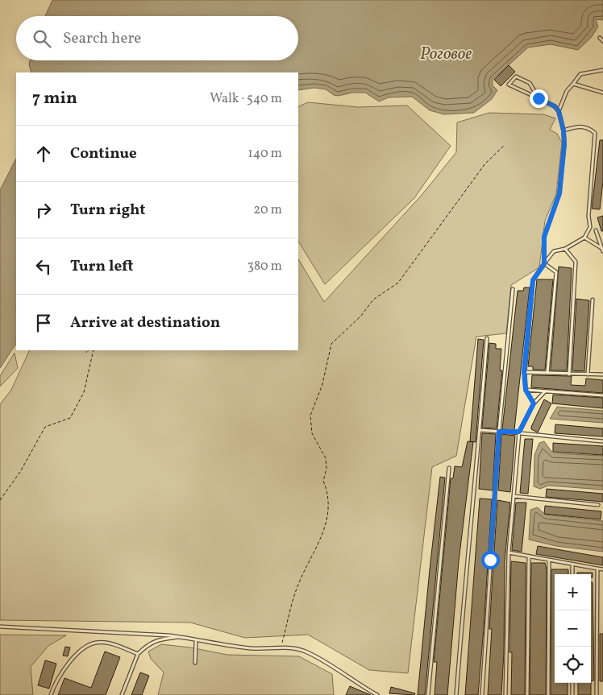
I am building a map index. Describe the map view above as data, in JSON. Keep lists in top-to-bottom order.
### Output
{
  "water": ["Роговое"],
  "page": {
    "search": "Search here",
    "heading": ["7 min", "Walk · 540 m"],
    "list": [
      ["Continue", "140 m"],
      ["Turn right", "20 m"],
      ["Turn left", "380 m"],
      "Arrive at destination"
    ],
    "map_buttons": ["+", "−"]
  }
}
